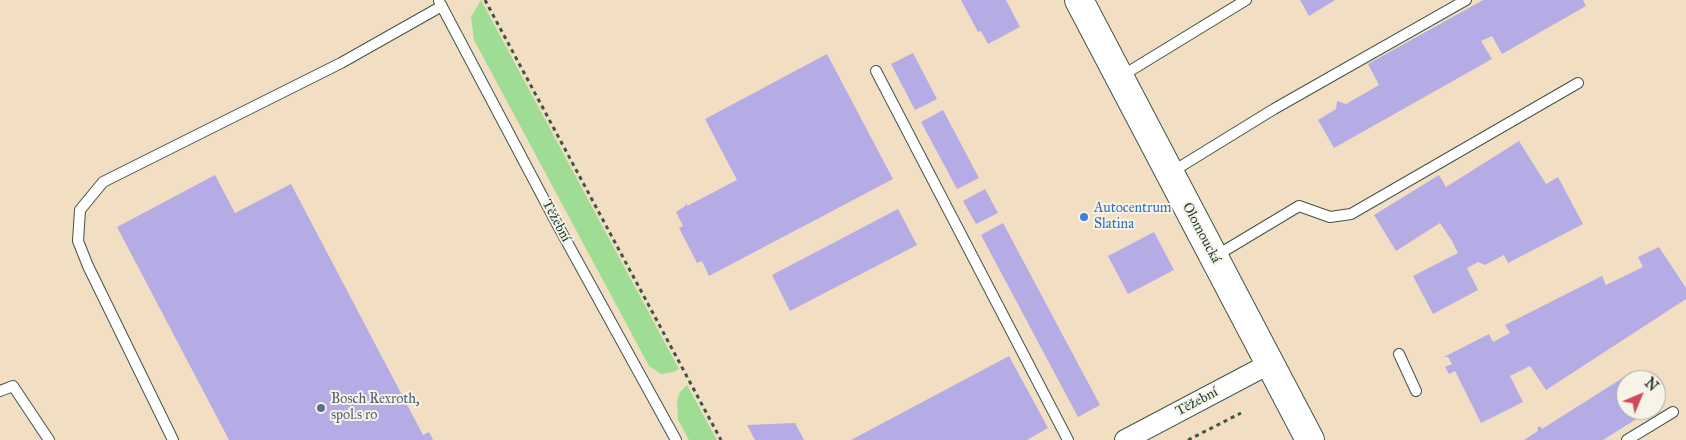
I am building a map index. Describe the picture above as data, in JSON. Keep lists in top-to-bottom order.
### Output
{
  "streets": {
    "main road": ["Olomoucká"],
    "street": ["Těžební"]
  },
  "crossings": [
    ["Těžební", "Olomoucká"]
  ],
  "places": ["Autocentrum Slatina", "Bosch Rexroth, spol.s ro"],
  "north": "top right"
}
